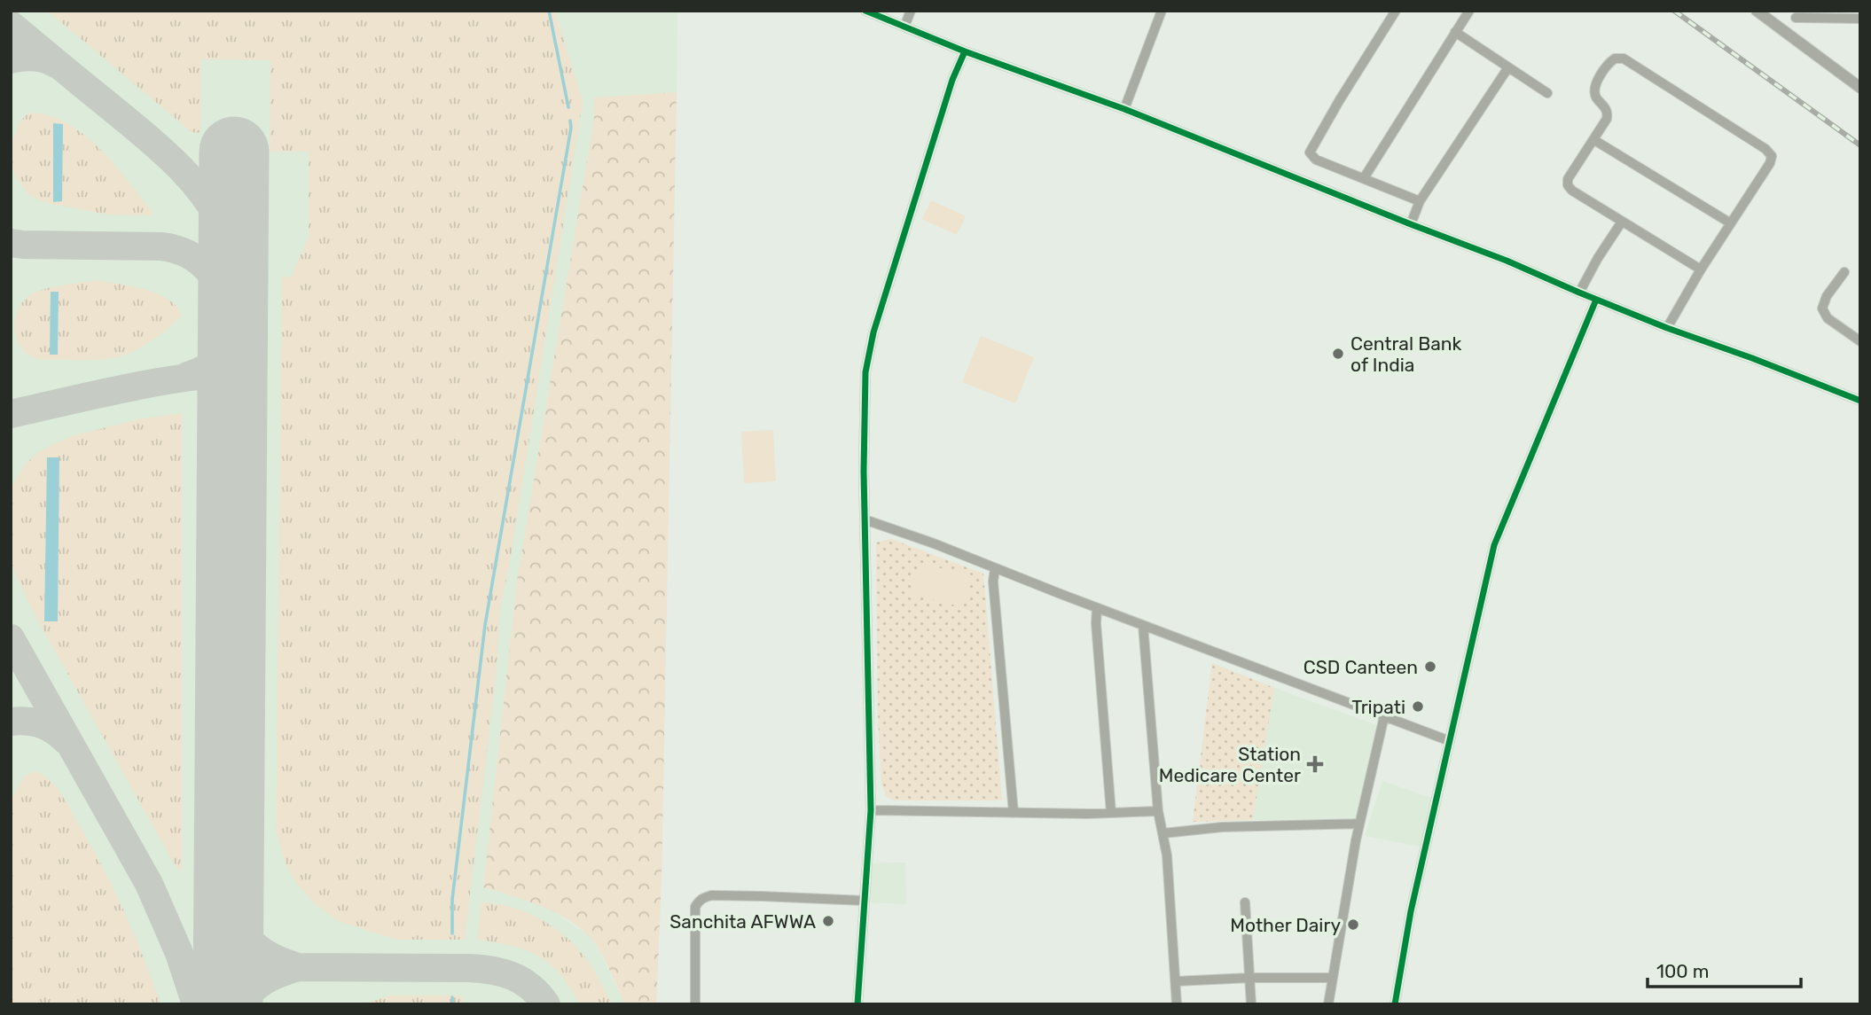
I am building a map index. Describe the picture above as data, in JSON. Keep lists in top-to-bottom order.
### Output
{
  "places": {
    "other": [
      "Central Bank of India",
      "CSD Canteen",
      "Tripati",
      "Sanchita AFWWA",
      "Mother Dairy"
    ],
    "health": ["Station Medicare Center"]
  },
  "scale_bar": "100 m"
}
